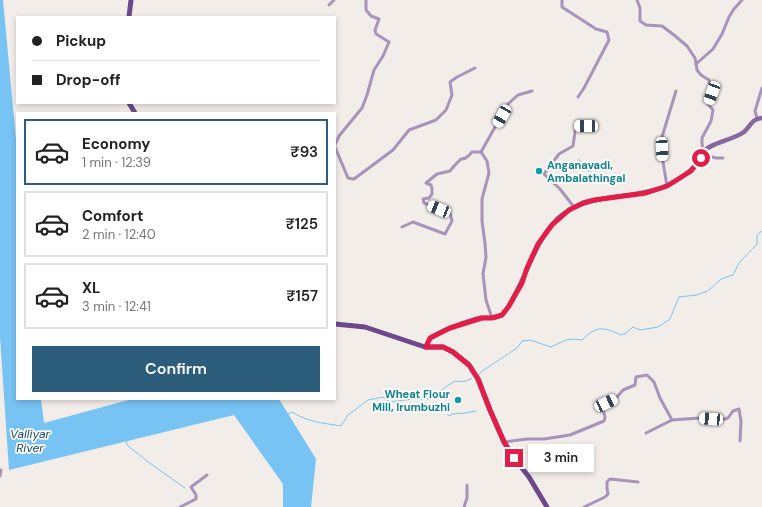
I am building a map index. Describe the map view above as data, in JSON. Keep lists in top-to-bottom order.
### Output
{
  "water": ["Valliyar River"],
  "places": ["Anganavadi, Ambalathingal", "Wheat Flour Mill, Irumbuzhi"],
  "page": {
    "banner": ["Pickup", "Drop-off"],
    "list": [
      {
        "name": "Economy",
        "note": "1 min · 12:39",
        "value": "₹93"
      },
      {
        "name": "Comfort",
        "note": "2 min · 12:40",
        "value": "₹125"
      },
      {
        "name": "XL",
        "note": "3 min · 12:41",
        "value": "₹157"
      }
    ],
    "buttons": "Confirm",
    "bubble": "3 min"
  }
}
